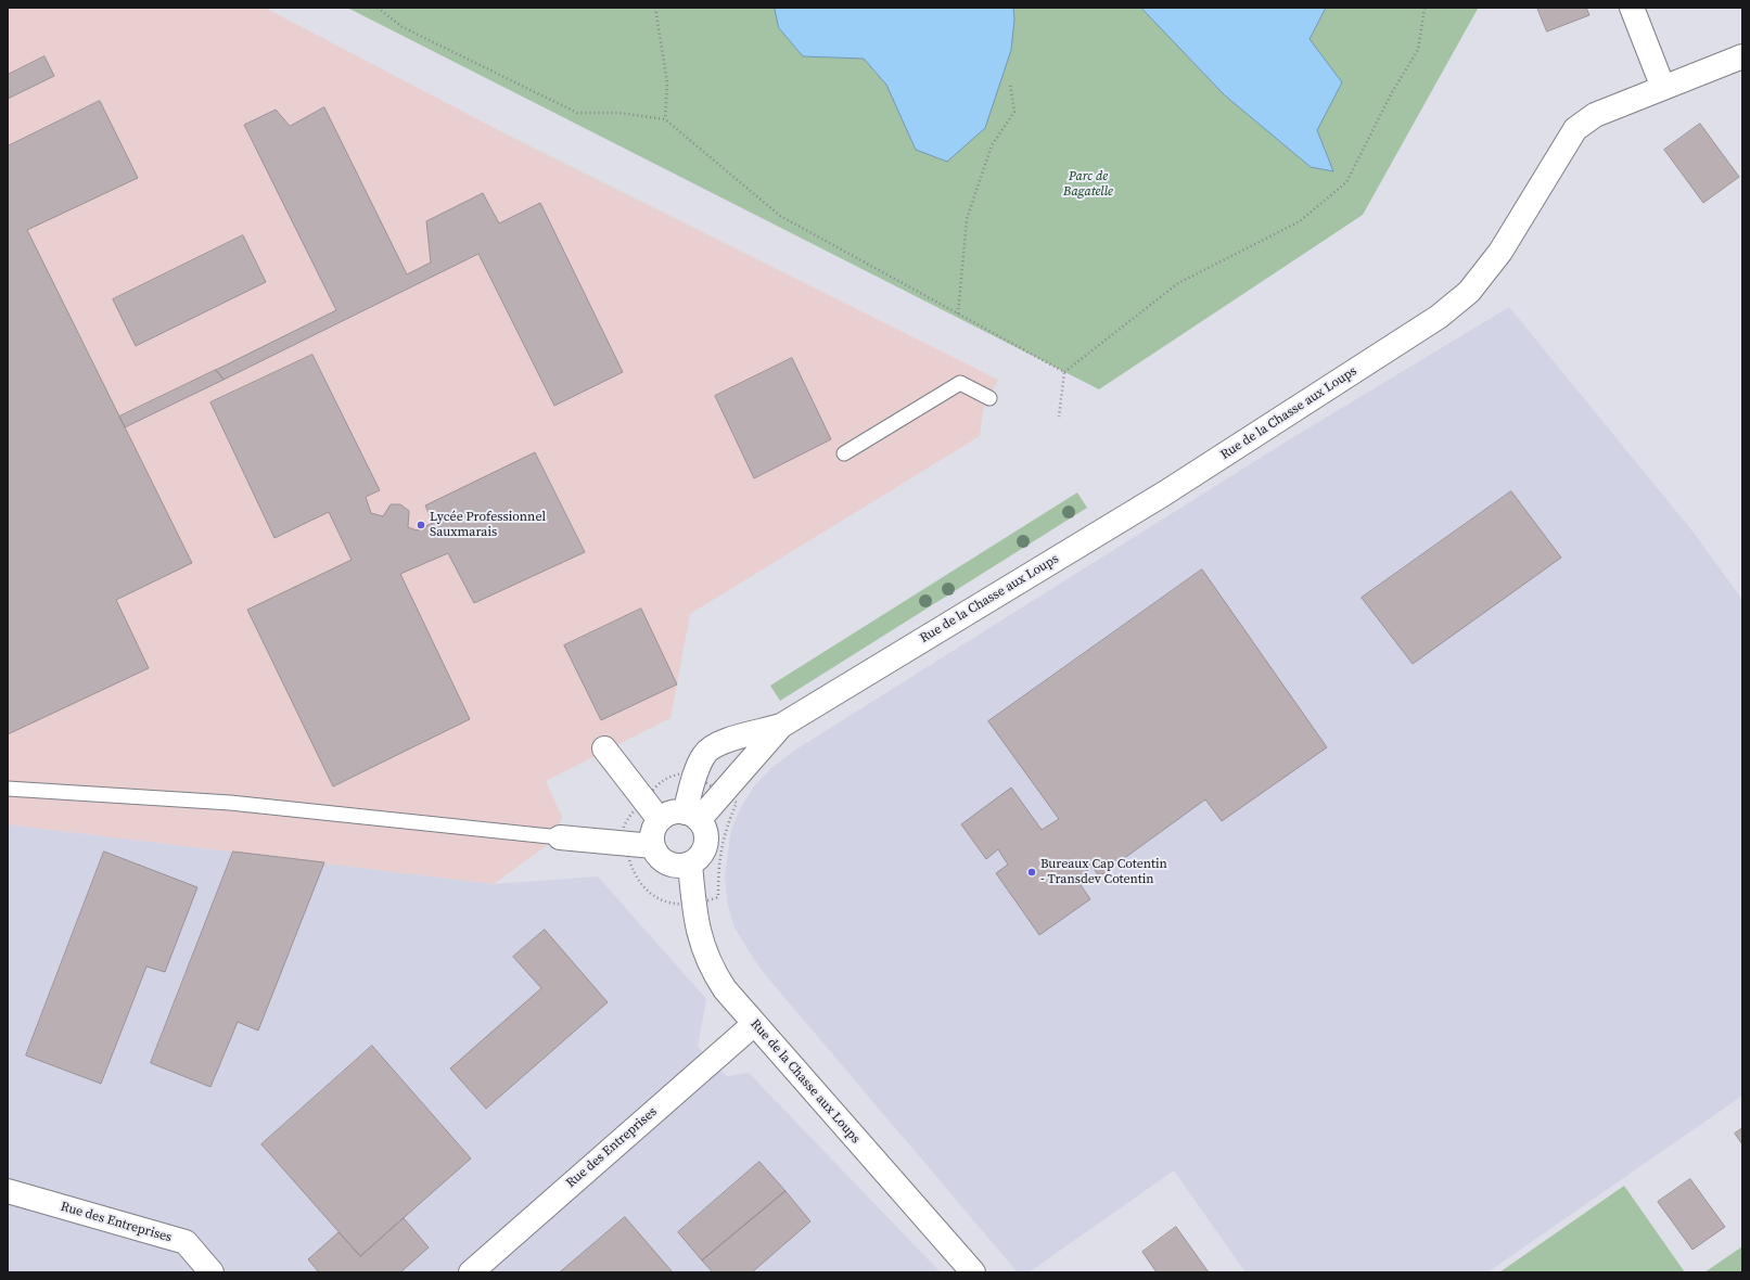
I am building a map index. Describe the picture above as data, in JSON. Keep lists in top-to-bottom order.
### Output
{
  "streets": {
    "street": ["Rue de la Chasse aux Loups", "Rue des Entreprises"]
  },
  "crossings": [
    ["Rue de la Chasse aux Loups", "Rue des Entreprises"]
  ],
  "parks": ["Parc de Bagatelle"],
  "places": ["Lycée Professionnel Sauxmarais", "Bureaux Cap Cotentin - Transdev Cotentin"]
}
